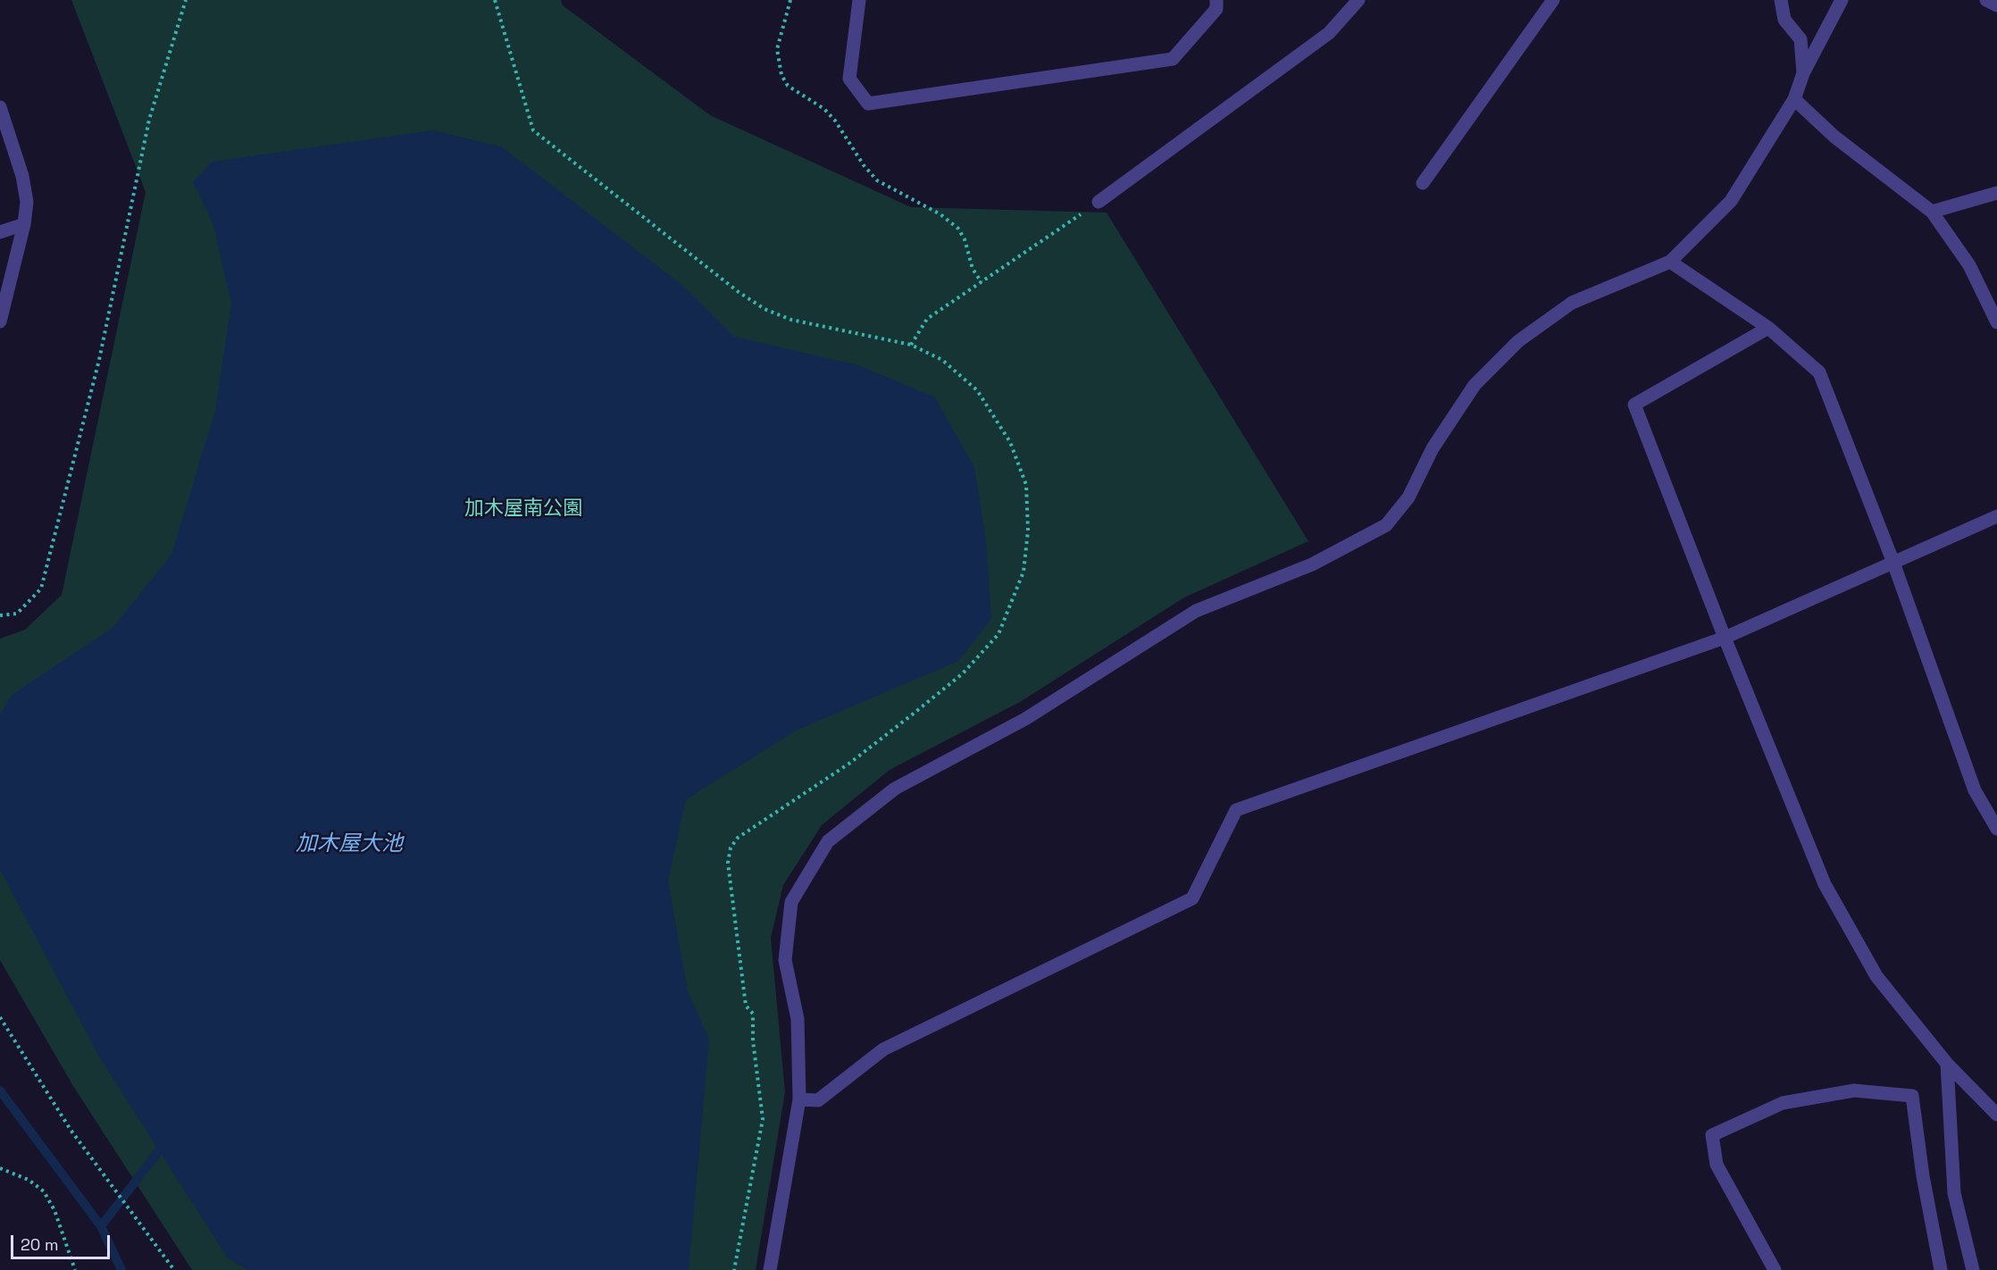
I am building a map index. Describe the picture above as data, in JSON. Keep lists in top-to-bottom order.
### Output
{
  "water": ["加木屋大池"],
  "parks": ["加木屋南公園"],
  "scale_bar": "20 m"
}
